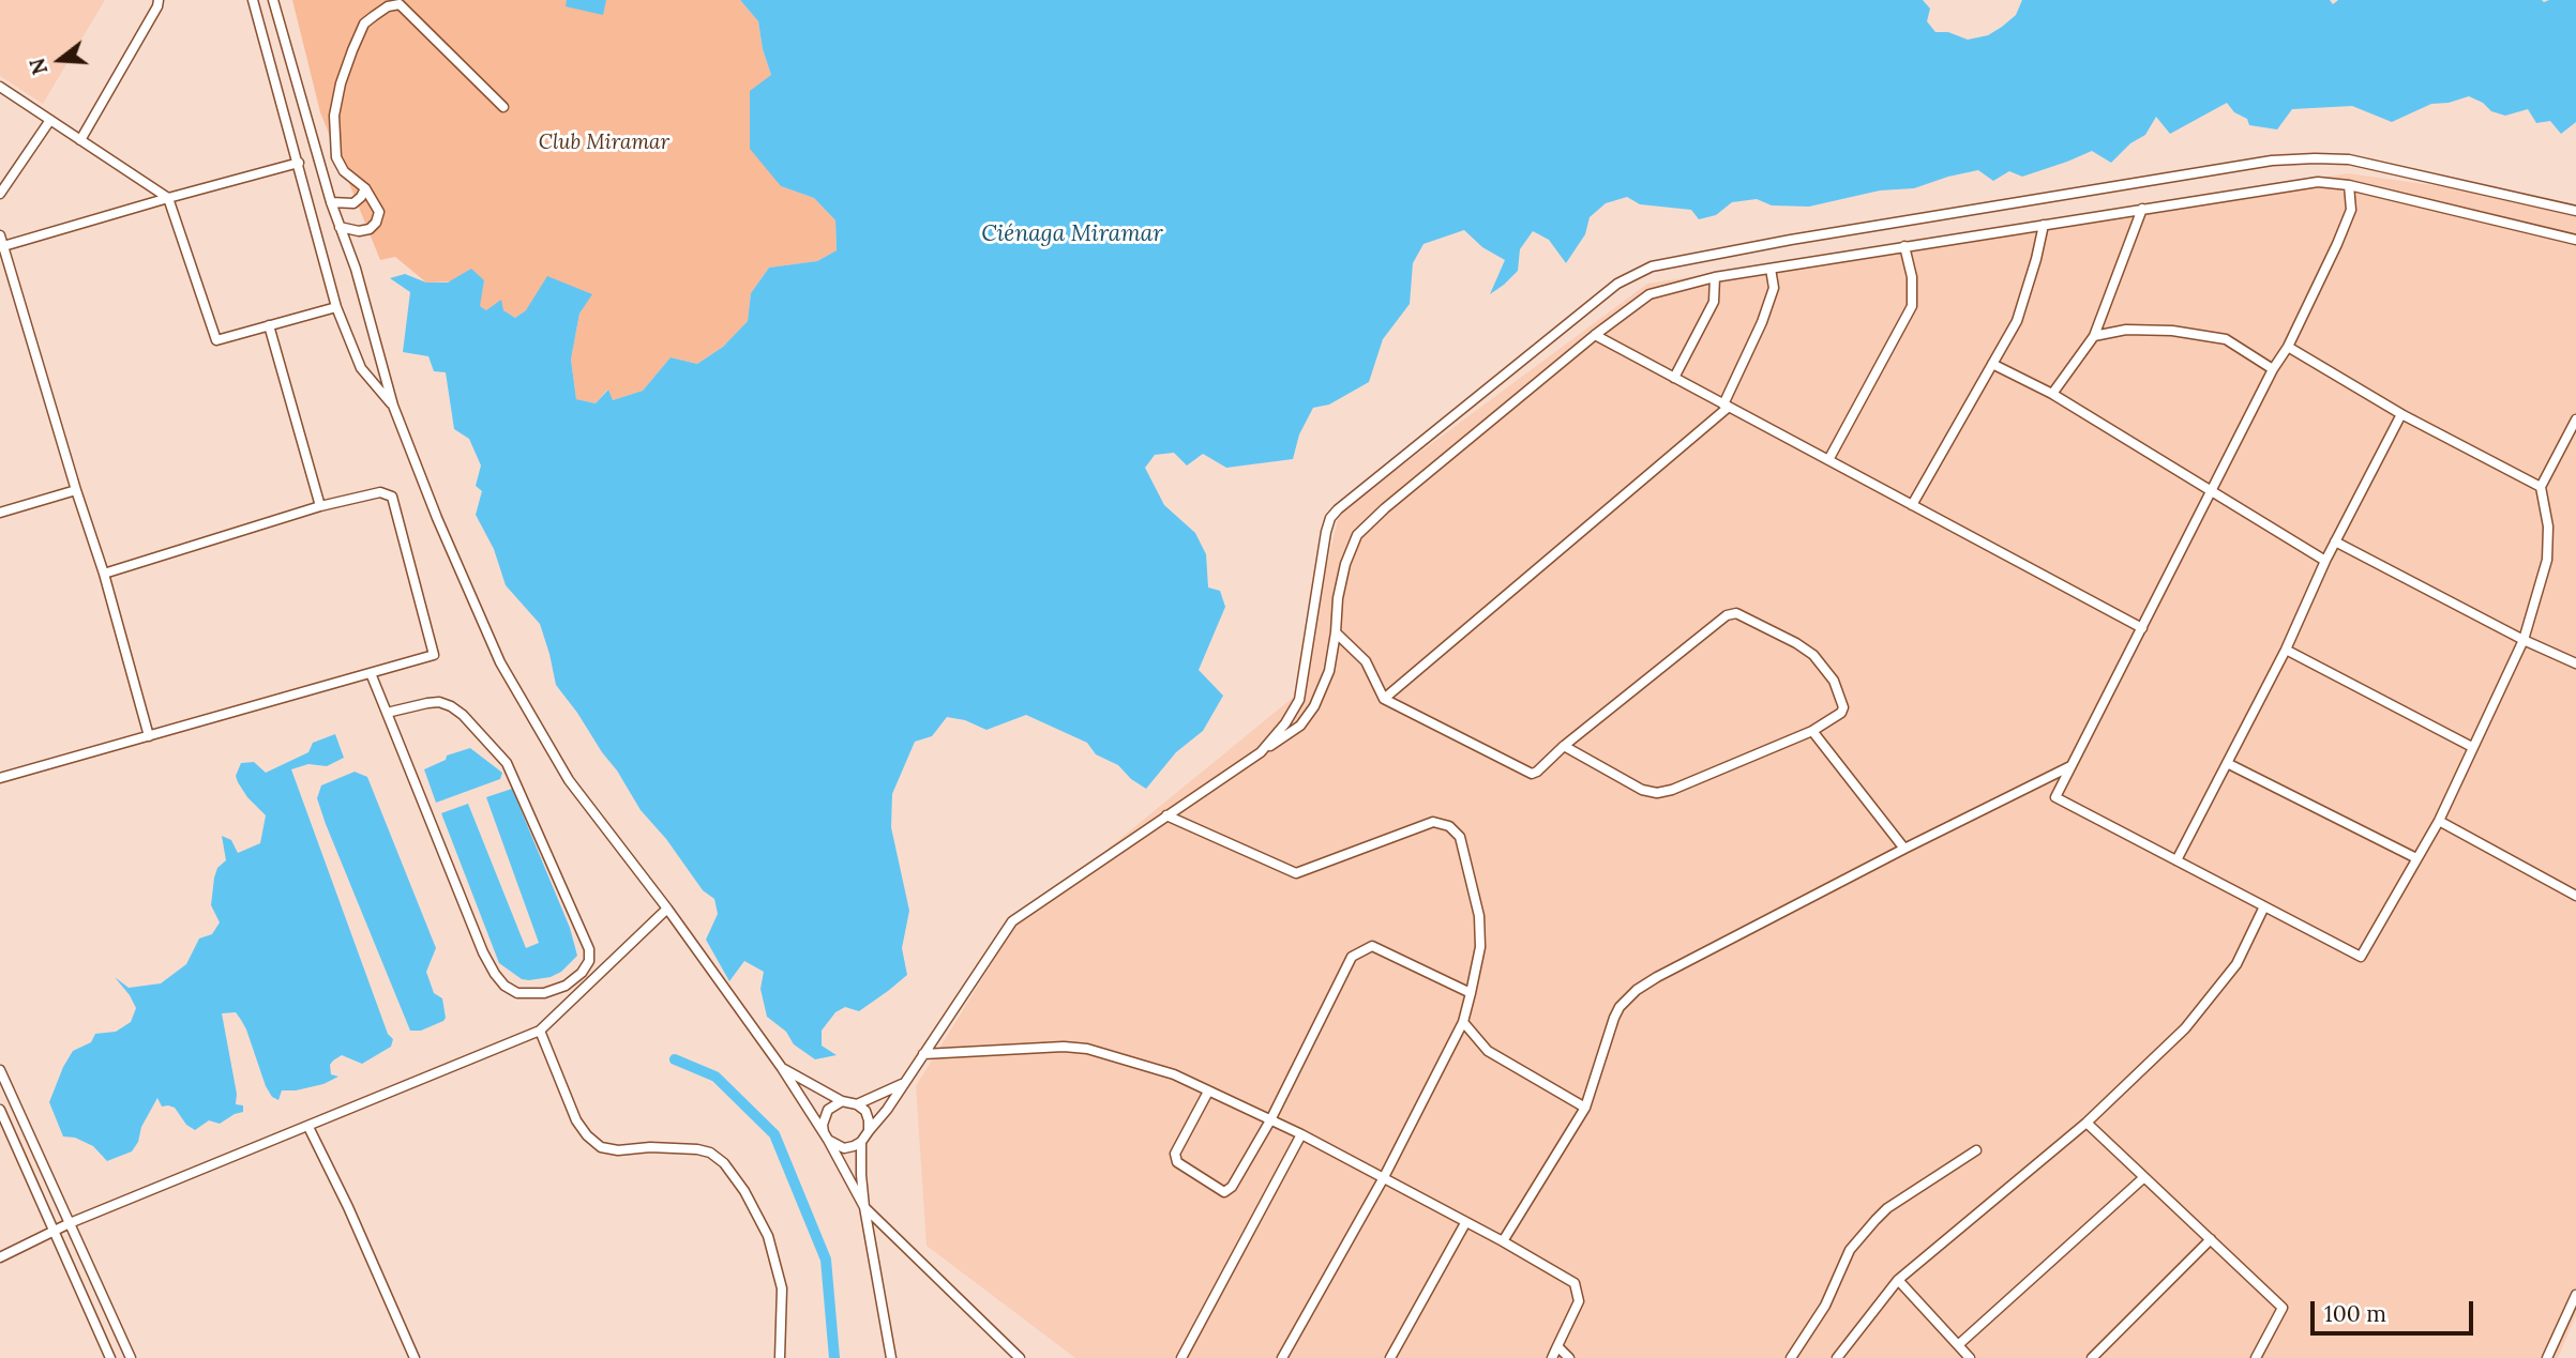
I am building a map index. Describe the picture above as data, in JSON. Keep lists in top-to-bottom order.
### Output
{
  "water": ["Ciénaga Miramar"],
  "parks": ["Club Miramar"],
  "scale_bar": "100 m",
  "north": "left"
}
